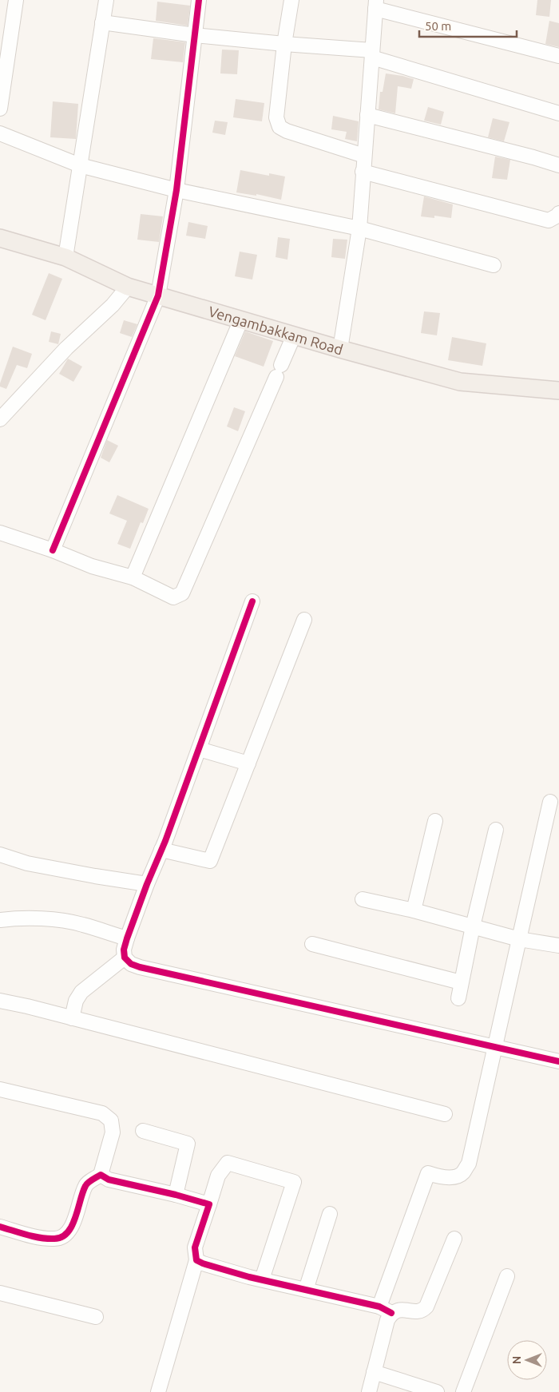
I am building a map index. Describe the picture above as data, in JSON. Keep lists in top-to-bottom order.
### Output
{
  "streets": {
    "main road": ["Vengambakkam Road"]
  },
  "scale_bar": "50 m",
  "north": "left"
}
